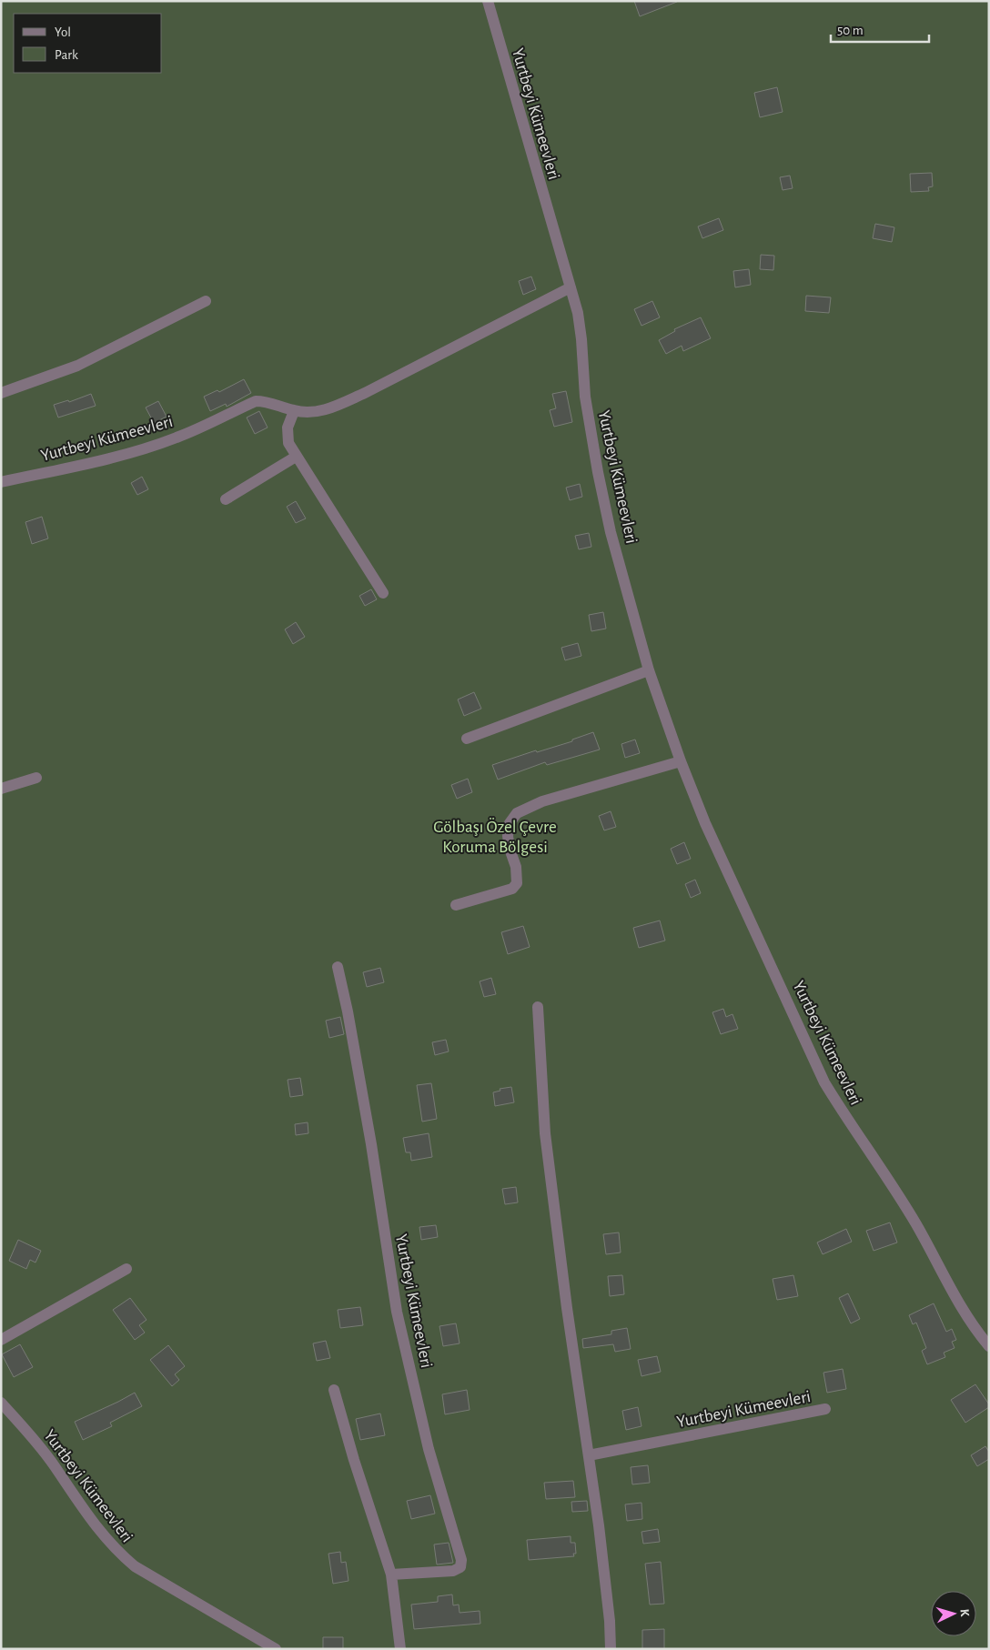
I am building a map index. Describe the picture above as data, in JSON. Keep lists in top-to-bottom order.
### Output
{
  "streets": {
    "street": ["Yurtbeyi Kümeevleri"]
  },
  "parks": ["Gölbaşı Özel Çevre Koruma Bölgesi"],
  "legend": ["Yol", "Park"],
  "scale_bar": "50 m",
  "north": "right"
}
